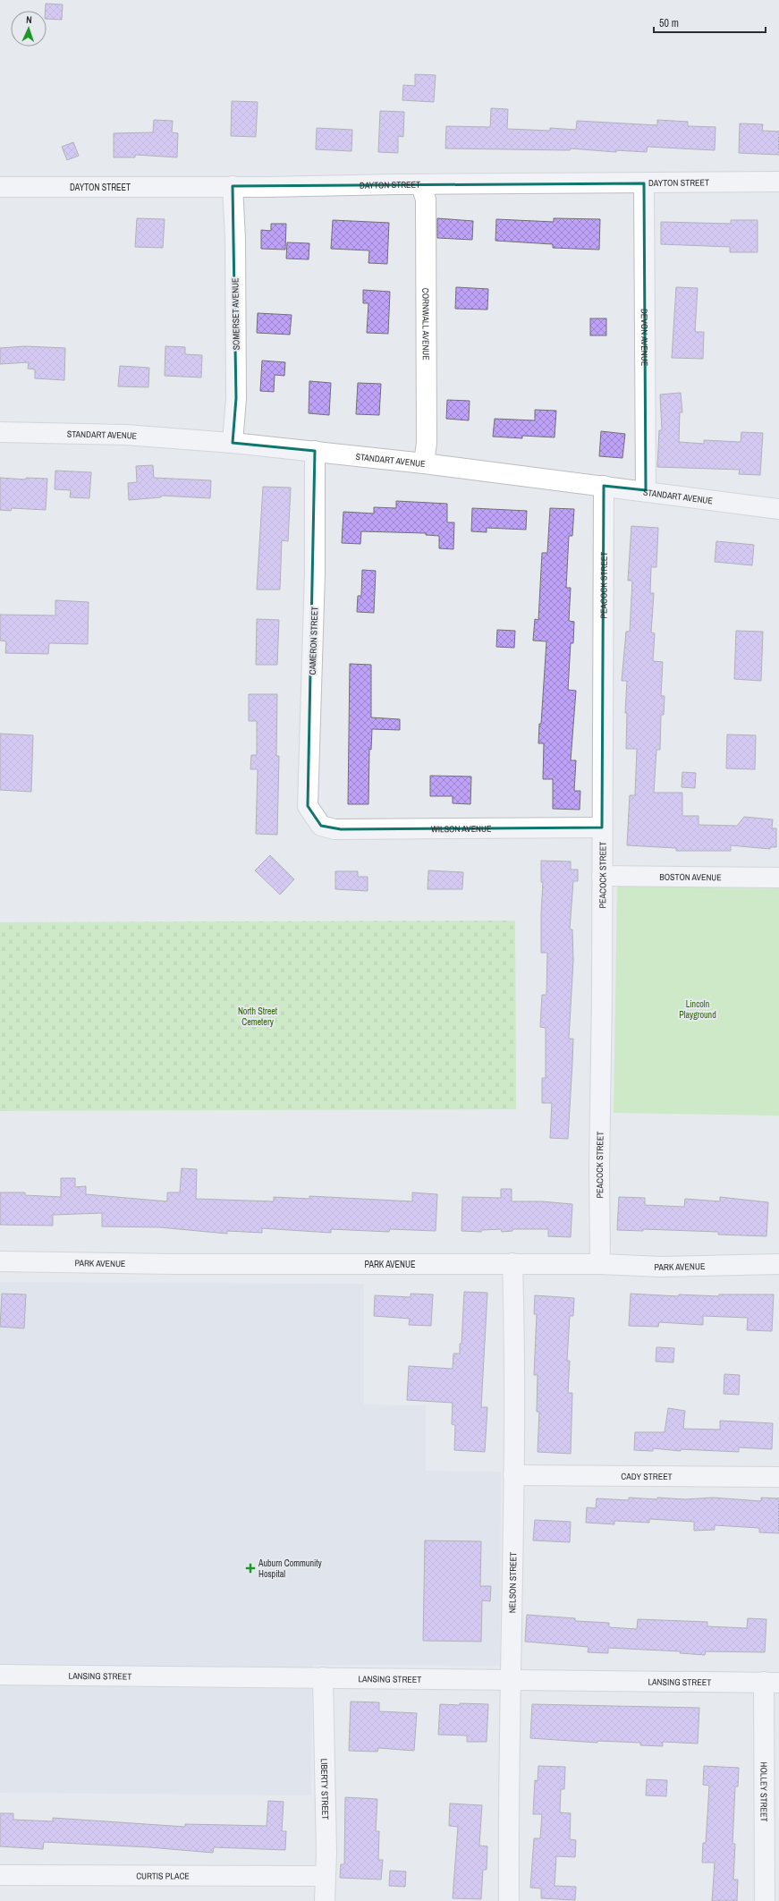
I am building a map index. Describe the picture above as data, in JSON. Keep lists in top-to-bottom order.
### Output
{
  "streets": {
    "street": [
      "DAYTON STREET",
      "SOMERSET AVENUE",
      "CORNWALL AVENUE",
      "DEVON AVENUE",
      "STANDART AVENUE",
      "PEACOCK STREET",
      "CAMERON STREET",
      "WILSON AVENUE",
      "BOSTON AVENUE",
      "PARK AVENUE",
      "CADY STREET",
      "NELSON STREET",
      "LANSING STREET",
      "LIBERTY STREET",
      "HOLLEY STREET",
      "CURTIS PLACE"
    ]
  },
  "crossings": [
    ["DAYTON STREET", "SOMERSET AVENUE"],
    ["DAYTON STREET", "CORNWALL AVENUE"],
    ["DAYTON STREET", "DEVON AVENUE"],
    ["SOMERSET AVENUE", "STANDART AVENUE"],
    ["CORNWALL AVENUE", "STANDART AVENUE"],
    ["DEVON AVENUE", "STANDART AVENUE"],
    ["STANDART AVENUE", "PEACOCK STREET"],
    ["STANDART AVENUE", "CAMERON STREET"],
    ["PEACOCK STREET", "WILSON AVENUE"],
    ["PEACOCK STREET", "BOSTON AVENUE"],
    ["PEACOCK STREET", "PARK AVENUE"],
    ["CAMERON STREET", "WILSON AVENUE"],
    ["PARK AVENUE", "NELSON STREET"],
    ["CADY STREET", "NELSON STREET"],
    ["NELSON STREET", "LANSING STREET"],
    ["LANSING STREET", "LIBERTY STREET"],
    ["LANSING STREET", "HOLLEY STREET"],
    ["LIBERTY STREET", "CURTIS PLACE"]
  ],
  "parks": ["Lincoln Playground", "North Street Cemetery"],
  "places": {
    "health": ["Auburn Community Hospital"]
  },
  "scale_bar": "50 m",
  "north": "top"
}
